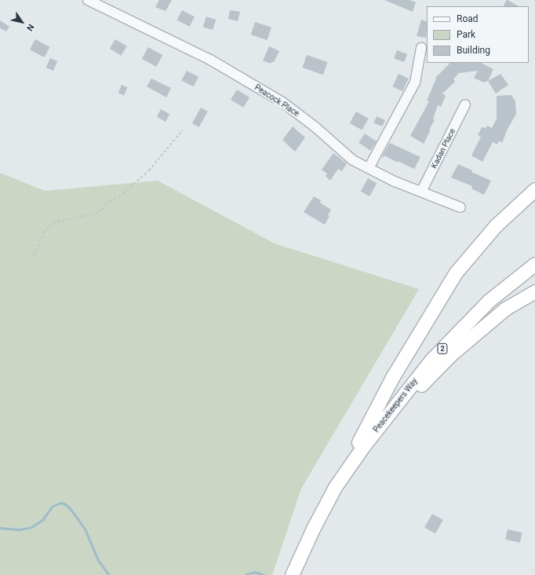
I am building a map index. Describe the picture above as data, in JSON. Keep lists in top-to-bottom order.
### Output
{
  "streets": {
    "highway": ["2", "Peacekeepers Way"],
    "street": ["Peacock Place", "Kadan Place"]
  },
  "crossings": [
    ["Peacock Place", "Kadan Place"]
  ],
  "legend": ["Road", "Park", "Building"],
  "north": "bottom right"
}
